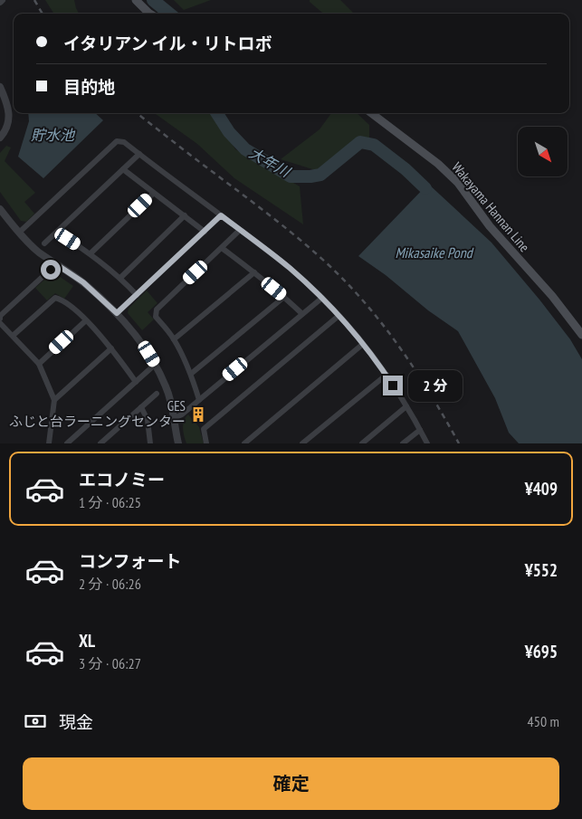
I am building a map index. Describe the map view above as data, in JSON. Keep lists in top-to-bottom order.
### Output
{
  "streets": {
    "main road": ["Wakayama Hannan Line"]
  },
  "water": ["貯水池", "大年川", "Mikasaike Pond"],
  "places": {
    "building": ["GES ふじと台ラーニングセンター"]
  },
  "north": "bottom right",
  "page": {
    "banner": ["イタリアン イル・リトロボ", "目的地"],
    "bubble": "2 分",
    "list": [
      {
        "name": "エコノミー",
        "note": "1 分 · 06:25",
        "value": "¥409"
      },
      {
        "name": "コンフォート",
        "note": "2 分 · 06:26",
        "value": "¥552"
      },
      {
        "name": "XL",
        "note": "3 分 · 06:27",
        "value": "¥695"
      }
    ],
    "pay": ["現金", "450 m"],
    "buttons": "確定"
  }
}
